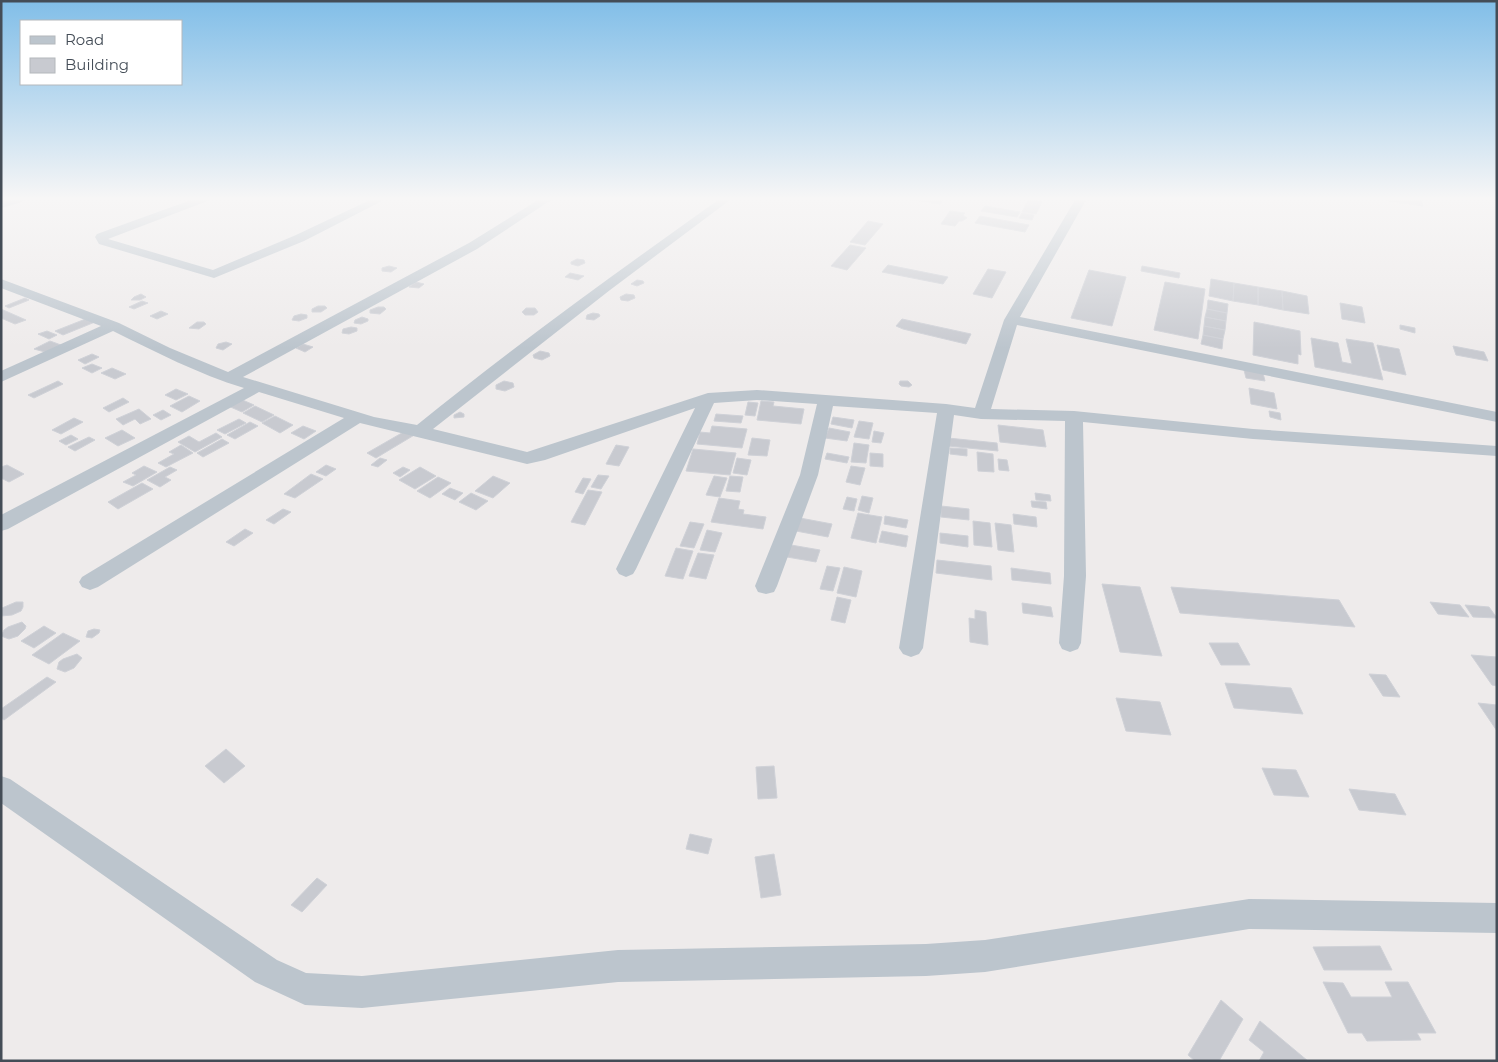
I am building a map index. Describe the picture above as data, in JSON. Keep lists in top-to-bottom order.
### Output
{
  "legend": ["Road", "Building"]
}
